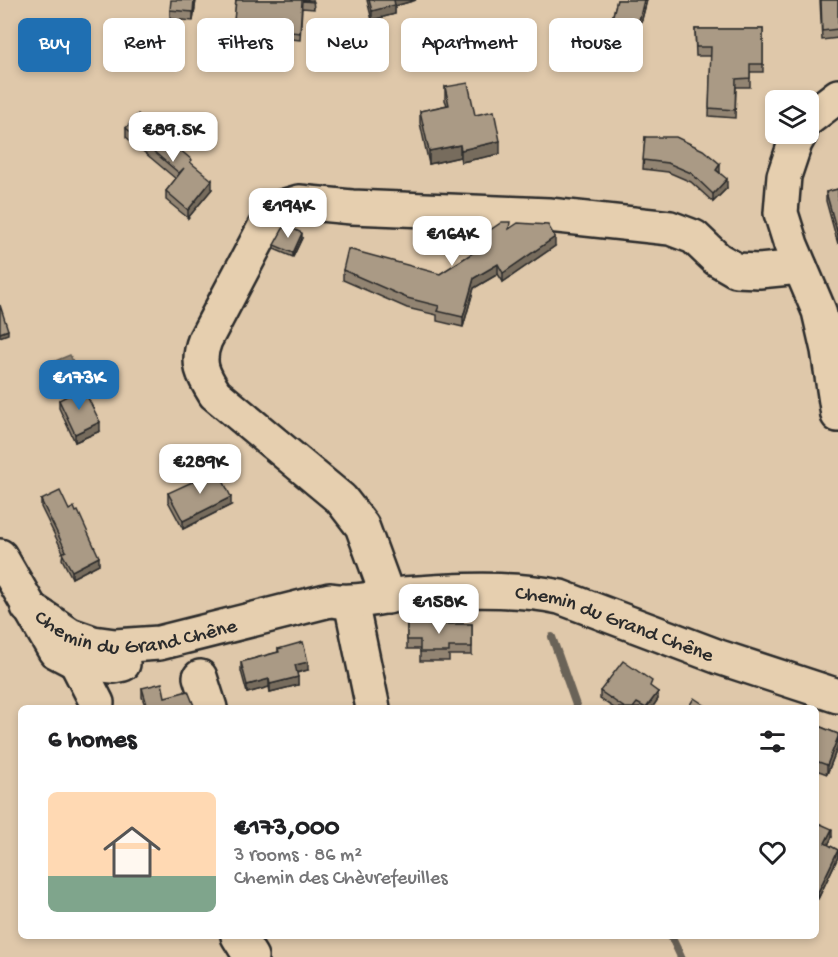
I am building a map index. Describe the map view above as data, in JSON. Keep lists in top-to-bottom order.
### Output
{
  "streets": {
    "main road": ["Chemin du Grand Chêne"]
  },
  "page": {
    "chip": [
      "Buy",
      "Rent",
      "Filters",
      "New",
      "Apartment",
      "House"
    ],
    "price": [
      "€89.5K",
      "€194K",
      "€164K",
      "€173K",
      "€289K",
      "€158K"
    ],
    "heading": "6 homes",
    "list": [
      {
        "name": "€173,000",
        "note": "3 rooms · 86 m² · Chemin des Chèvrefeuilles"
      }
    ]
  }
}
